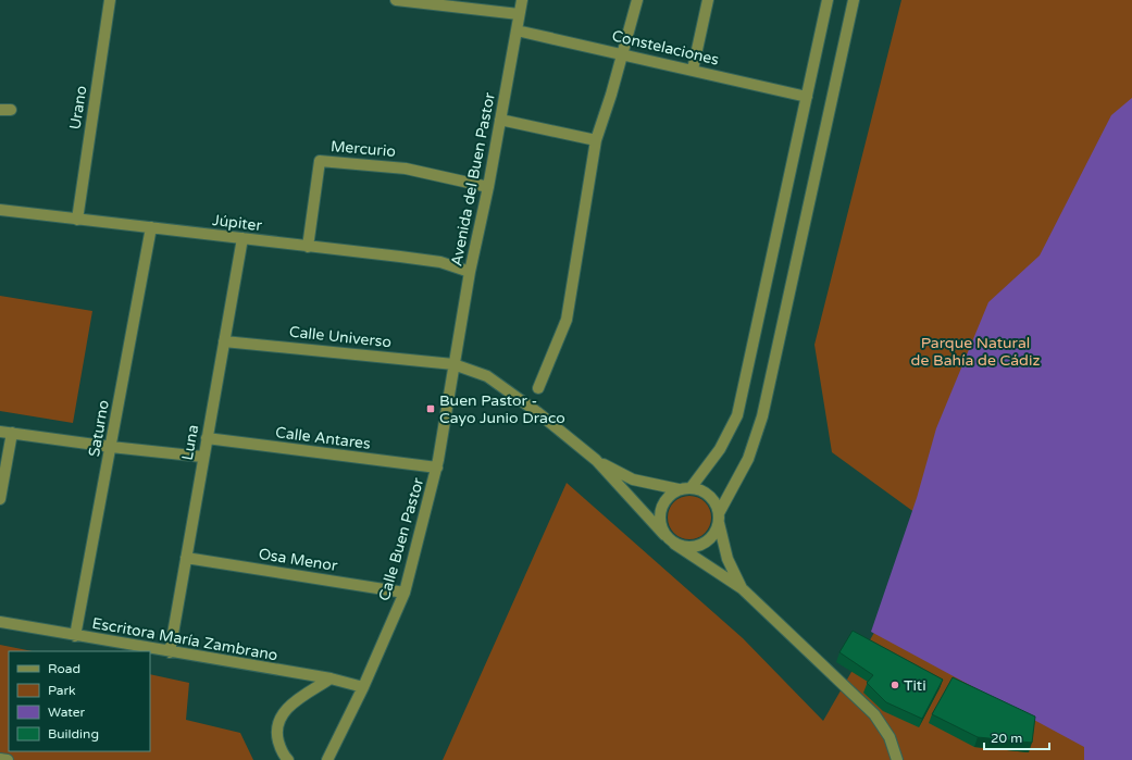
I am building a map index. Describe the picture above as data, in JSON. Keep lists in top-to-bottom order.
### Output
{
  "streets": {
    "street": [
      "Constelaciones",
      "Urano",
      "Mercurio",
      "Avenida del Buen Pastor",
      "Júpiter",
      "Calle Universo",
      "Saturno",
      "Calle Antares",
      "Luna",
      "Calle Buen Pastor",
      "Osa Menor",
      "Escritora María Zambrano"
    ]
  },
  "crossings": [
    ["Constelaciones", "Avenida del Buen Pastor"],
    ["Urano", "Júpiter"],
    ["Mercurio", "Avenida del Buen Pastor"],
    ["Mercurio", "Júpiter"],
    ["Avenida del Buen Pastor", "Júpiter"],
    ["Avenida del Buen Pastor", "Calle Universo"],
    ["Avenida del Buen Pastor", "Calle Buen Pastor"],
    ["Júpiter", "Saturno"],
    ["Júpiter", "Luna"],
    ["Calle Universo", "Luna"],
    ["Calle Universo", "Calle Buen Pastor"],
    ["Saturno", "Escritora María Zambrano"],
    ["Calle Antares", "Luna"],
    ["Calle Antares", "Calle Buen Pastor"],
    ["Luna", "Osa Menor"],
    ["Luna", "Escritora María Zambrano"],
    ["Calle Buen Pastor", "Osa Menor"],
    ["Calle Buen Pastor", "Escritora María Zambrano"]
  ],
  "parks": ["Parque Natural de Bahía de Cádiz"],
  "places": {
    "transit": ["Buen Pastor - Cayo Junio Draco"],
    "other": ["Titi"]
  },
  "legend": [
    "Road",
    "Park",
    "Water",
    "Building"
  ],
  "scale_bar": "20 m"
}
